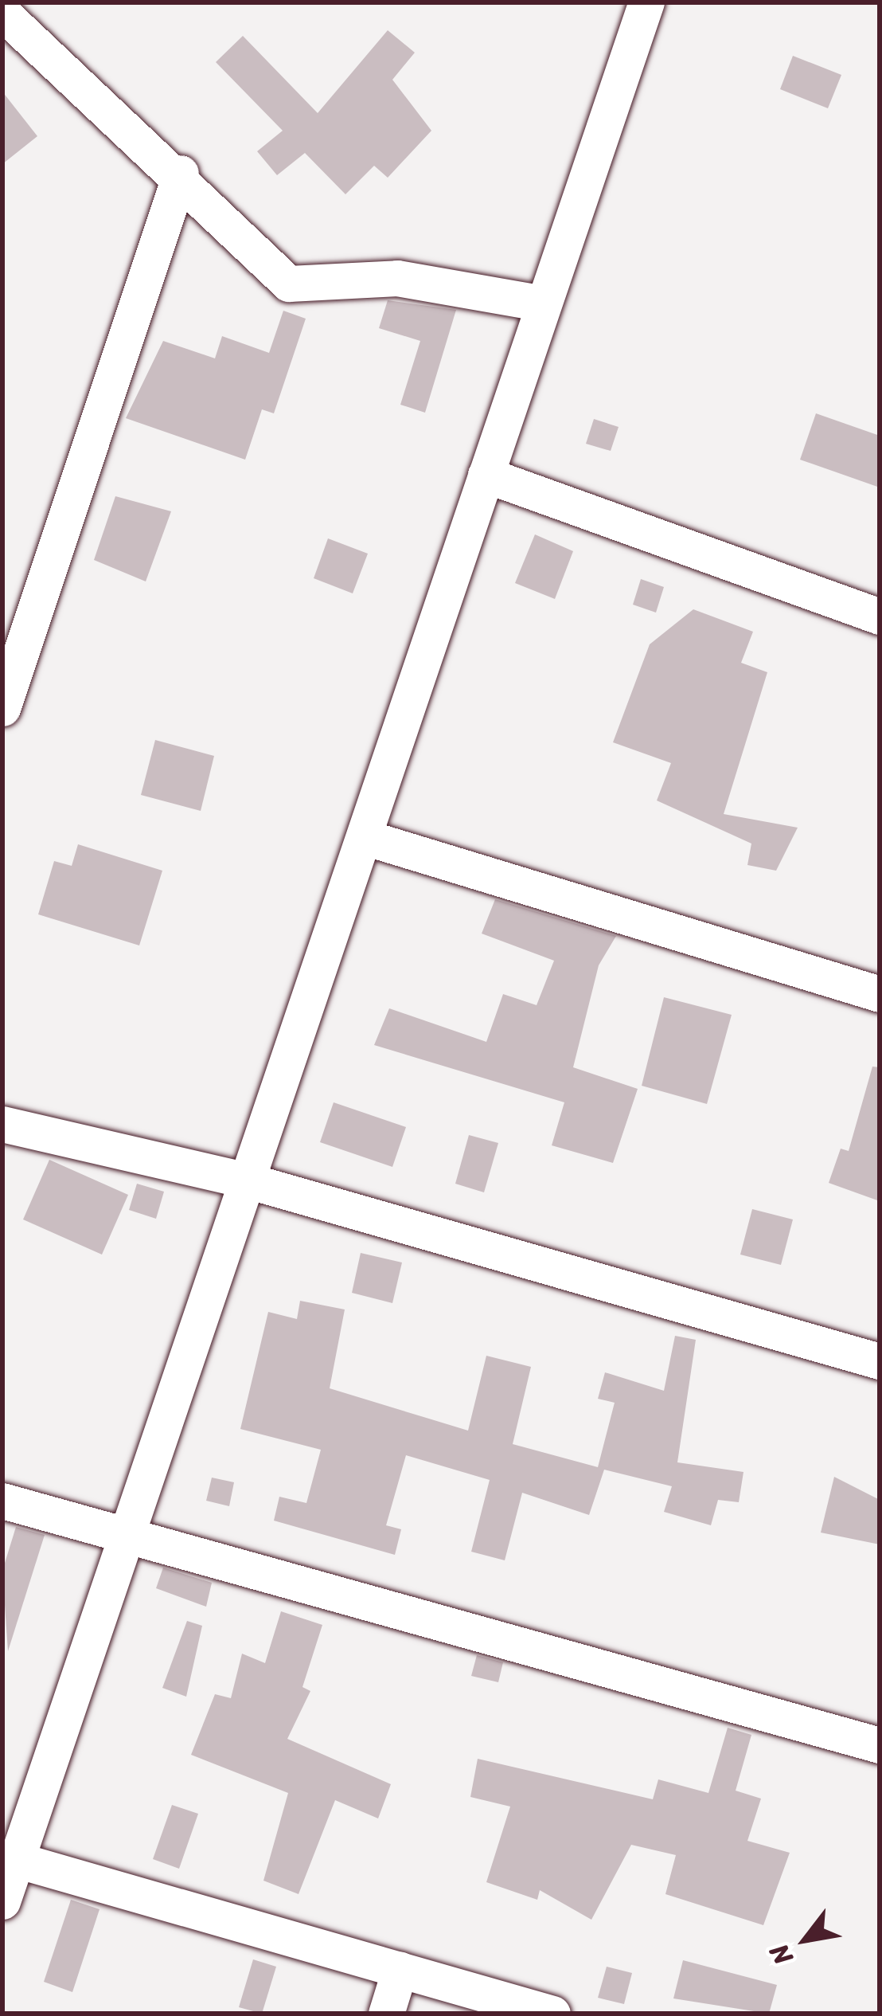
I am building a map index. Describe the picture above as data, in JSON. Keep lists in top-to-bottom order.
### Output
{
  "north": "bottom left"
}
